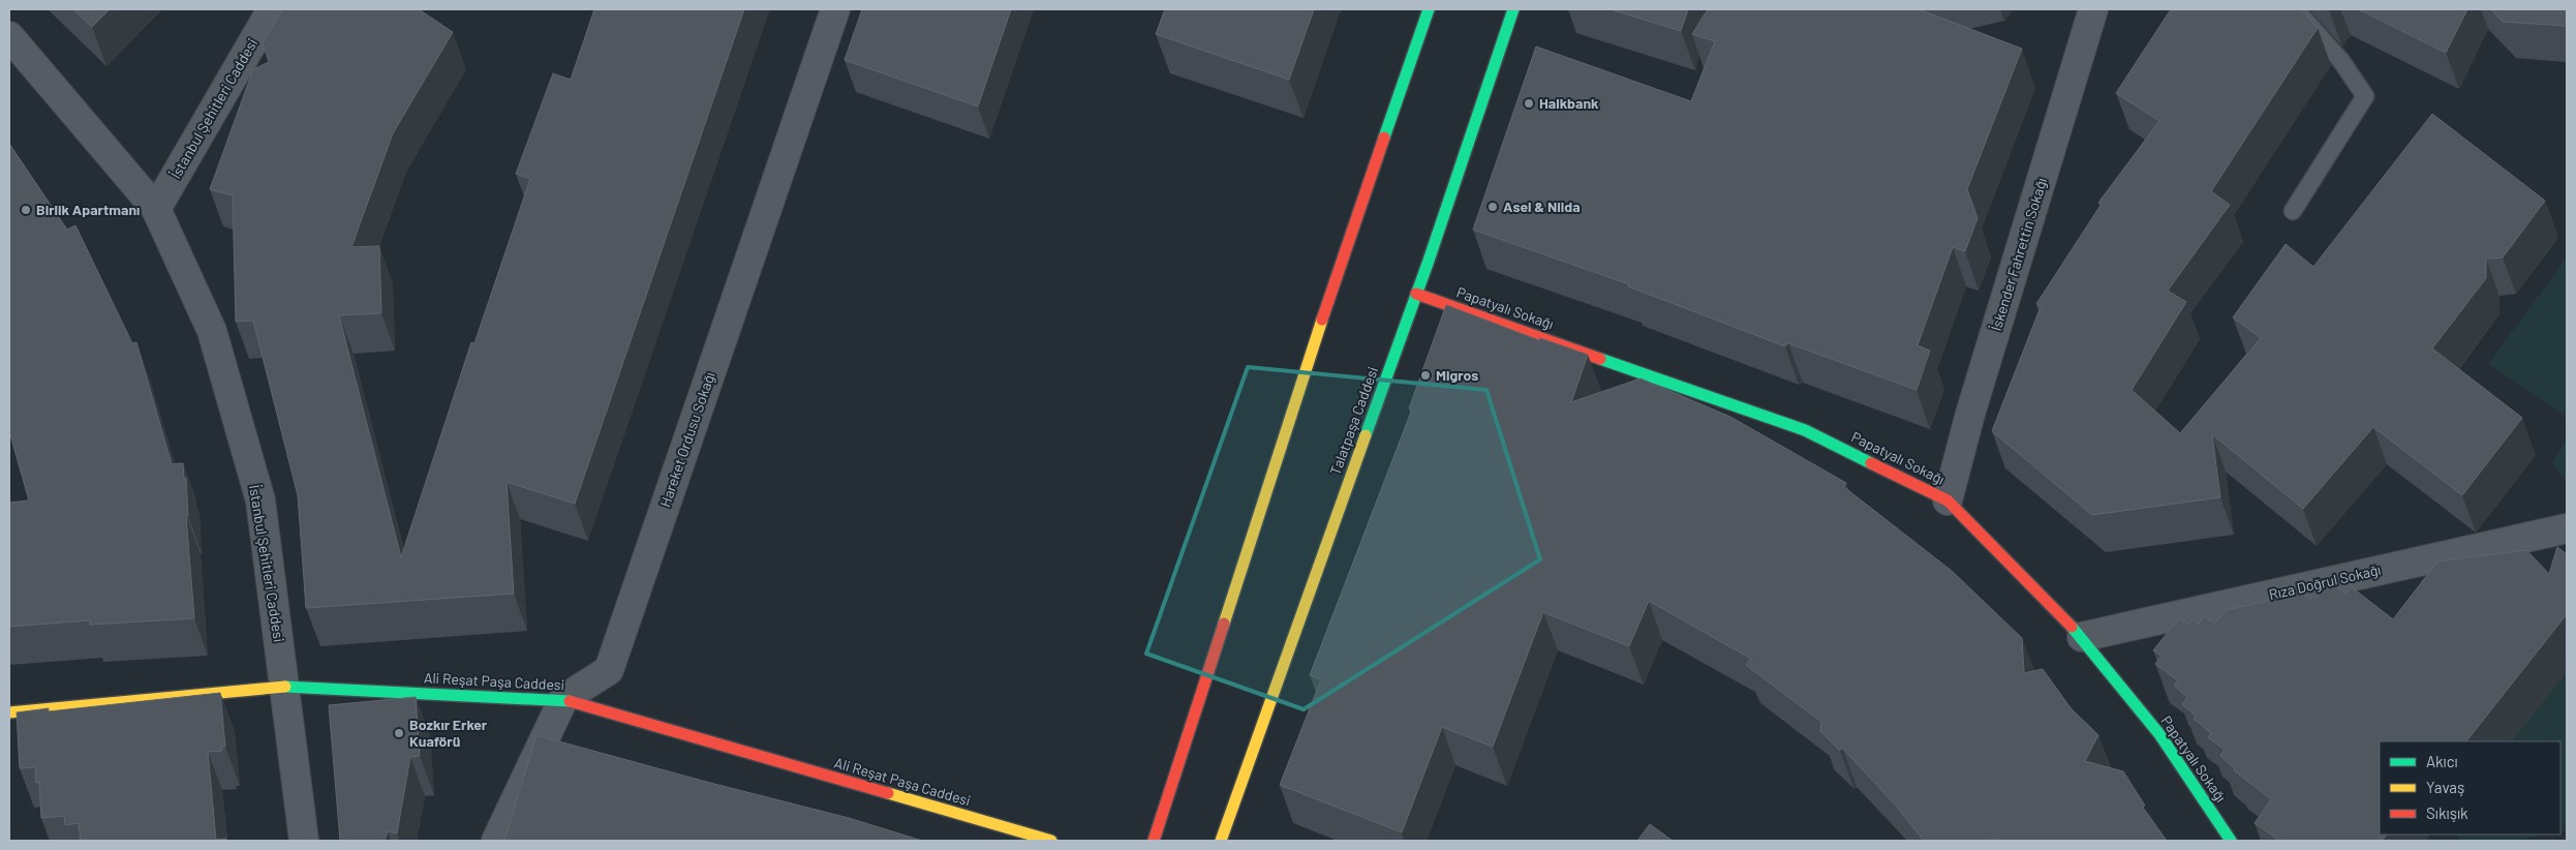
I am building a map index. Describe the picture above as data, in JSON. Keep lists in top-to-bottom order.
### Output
{
  "streets": {
    "street": [
      "İstanbul Şehitleri Caddesi",
      "İskender Fahrettin Sokağı",
      "Papatyalı Sokağı",
      "Talatpaşa Caddesi",
      "Hareket Ordusu Sokağı",
      "Rıza Doğrul Sokağı",
      "Ali Reşat Paşa Caddesi"
    ]
  },
  "crossings": [
    ["İstanbul Şehitleri Caddesi", "Ali Reşat Paşa Caddesi"],
    ["İskender Fahrettin Sokağı", "Papatyalı Sokağı"],
    ["Papatyalı Sokağı", "Talatpaşa Caddesi"],
    ["Papatyalı Sokağı", "Rıza Doğrul Sokağı"],
    ["Hareket Ordusu Sokağı", "Ali Reşat Paşa Caddesi"]
  ],
  "places": [
    "Halkbank",
    "Asel & Nilda",
    "Birlik Apartmanı",
    "Migros",
    "Bozkır Erker Kuaförü"
  ],
  "legend": ["Akıcı", "Yavaş", "Sıkışık"]
}
